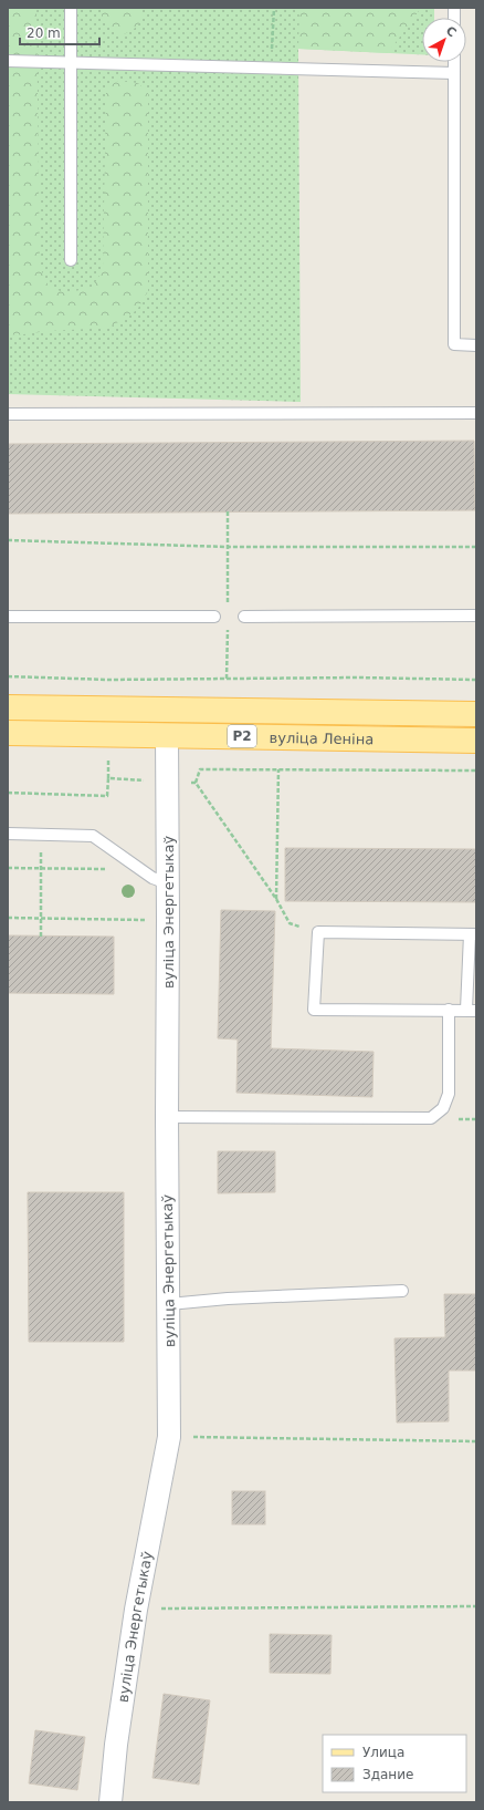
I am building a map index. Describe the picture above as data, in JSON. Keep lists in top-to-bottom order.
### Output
{
  "streets": {
    "main road": ["Р2", "вуліца Леніна"],
    "street": ["вуліца Энергетыкаў"]
  },
  "crossings": [
    ["вуліца Леніна", "вуліца Энергетыкаў"]
  ],
  "legend": ["Улица", "Здание"],
  "scale_bar": "20 m",
  "north": "top right"
}
